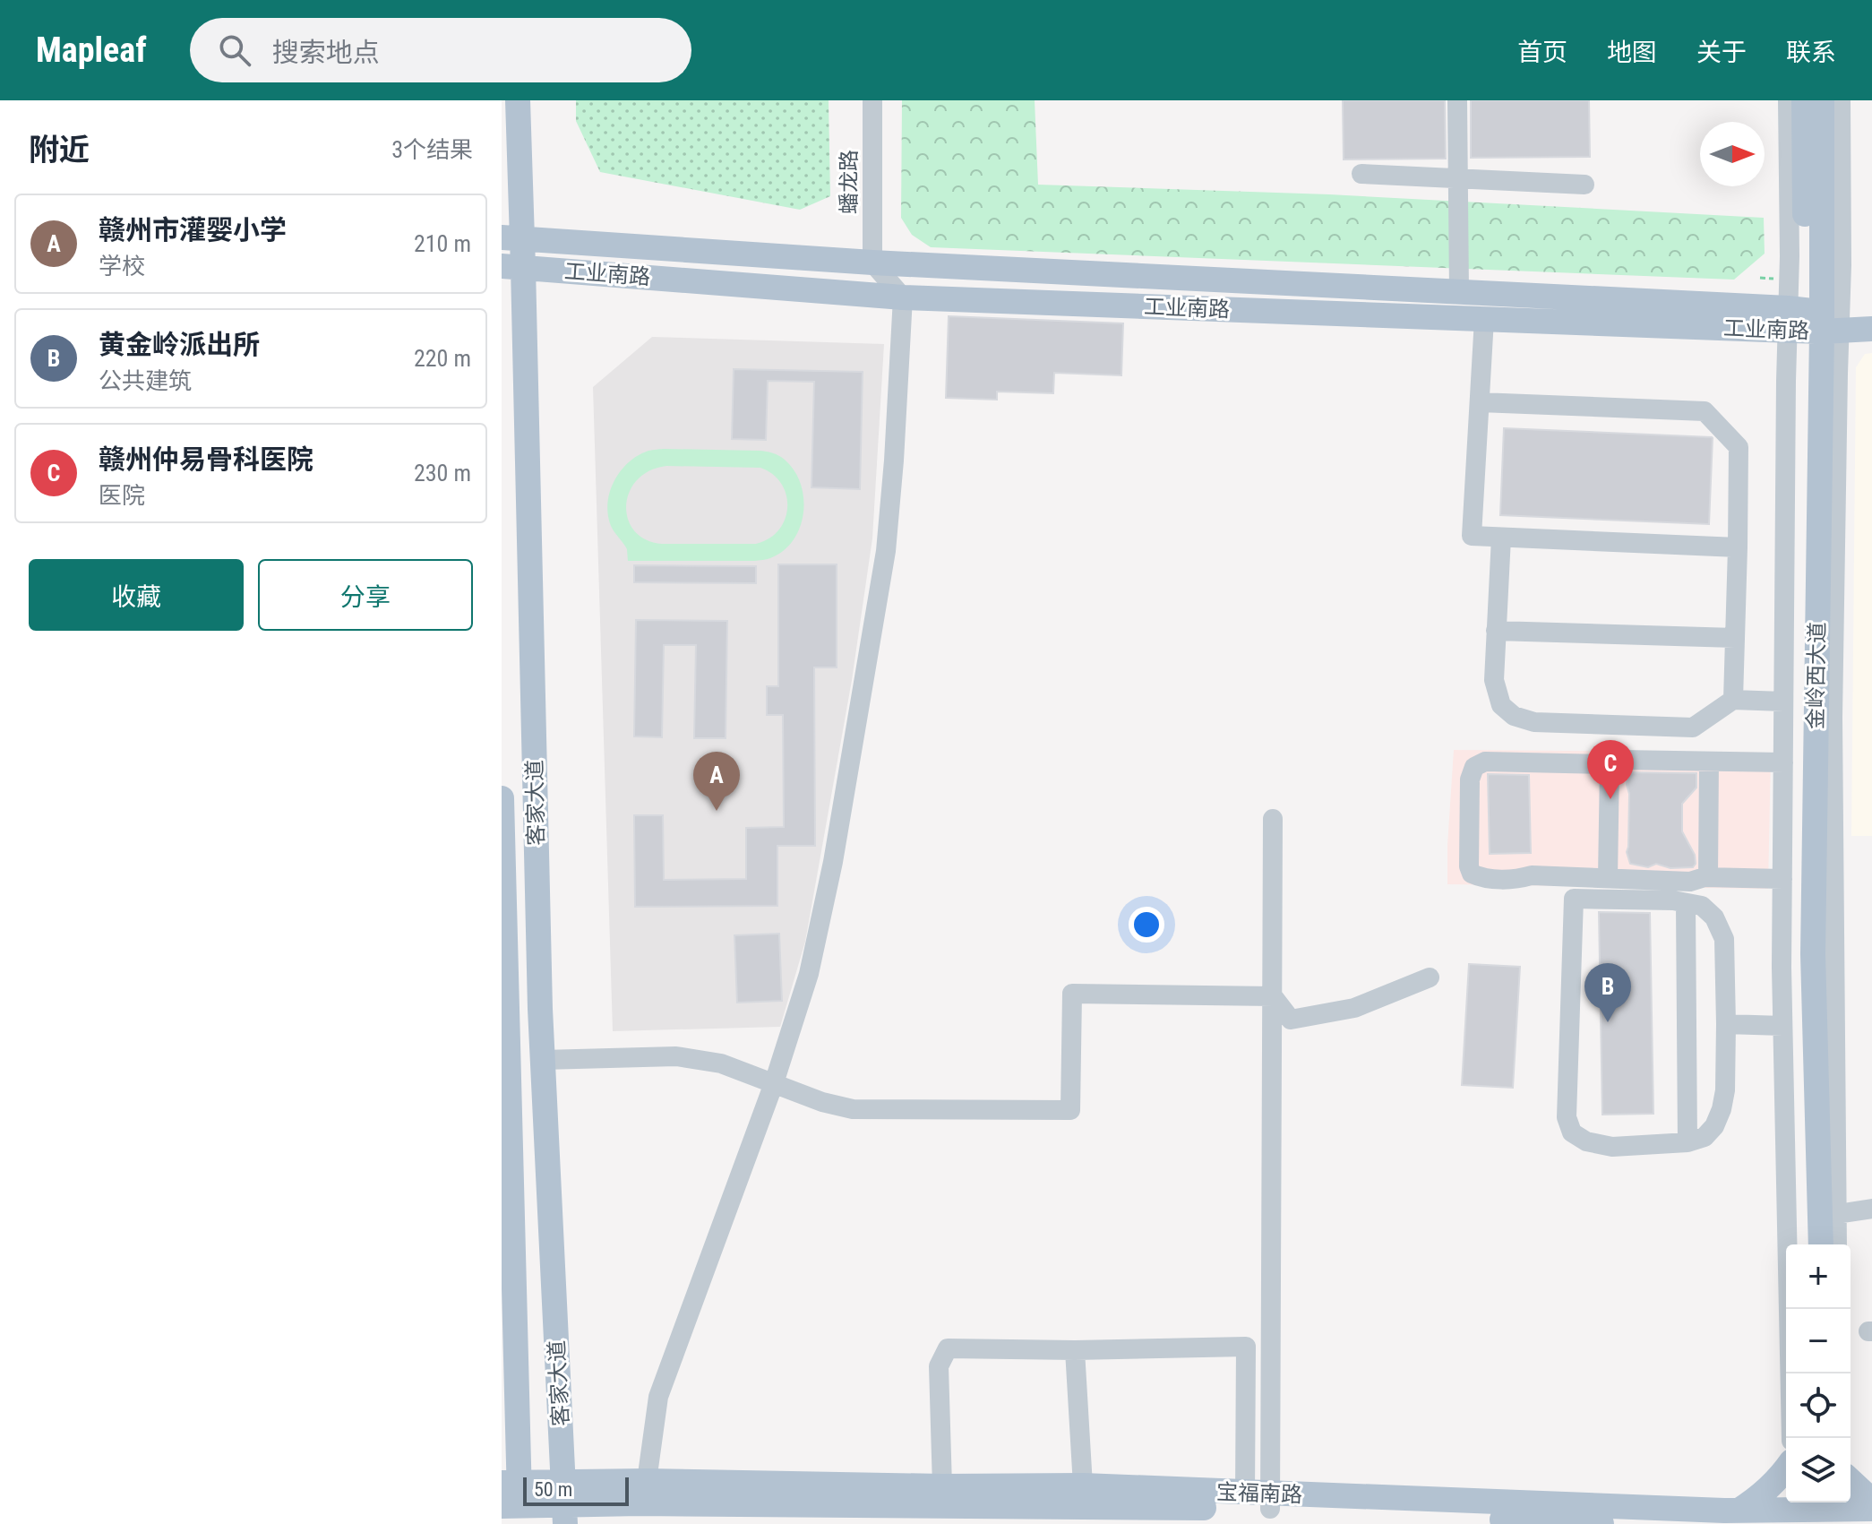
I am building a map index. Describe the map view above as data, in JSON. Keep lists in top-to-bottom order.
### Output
{
  "streets": {
    "main road": [
      "工业南路",
      "金岭西大道",
      "客家大道",
      "宝福南路"
    ],
    "street": ["蟠龙路"]
  },
  "crossings": [
    ["蟠龙路", "工业南路"],
    ["工业南路", "金岭西大道"],
    ["工业南路", "客家大道"]
  ],
  "scale_bar": "50 m",
  "north": "right",
  "page": {
    "header": "Mapleaf",
    "search": "搜索地点",
    "nav": [
      "首页",
      "地图",
      "关于",
      "联系"
    ],
    "heading": ["附近", "3个结果"],
    "list": [
      {
        "mark": "A",
        "name": "赣州市灌婴小学",
        "note": "学校",
        "value": "210 m"
      },
      {
        "mark": "B",
        "name": "黄金岭派出所",
        "note": "公共建筑",
        "value": "220 m"
      },
      {
        "mark": "C",
        "name": "赣州仲易骨科医院",
        "note": "医院",
        "value": "230 m"
      }
    ],
    "buttons": ["收藏", "分享"],
    "pins": ["C", "A", "B"],
    "map_buttons": ["+", "−"],
    "scale": "50 m"
  }
}
